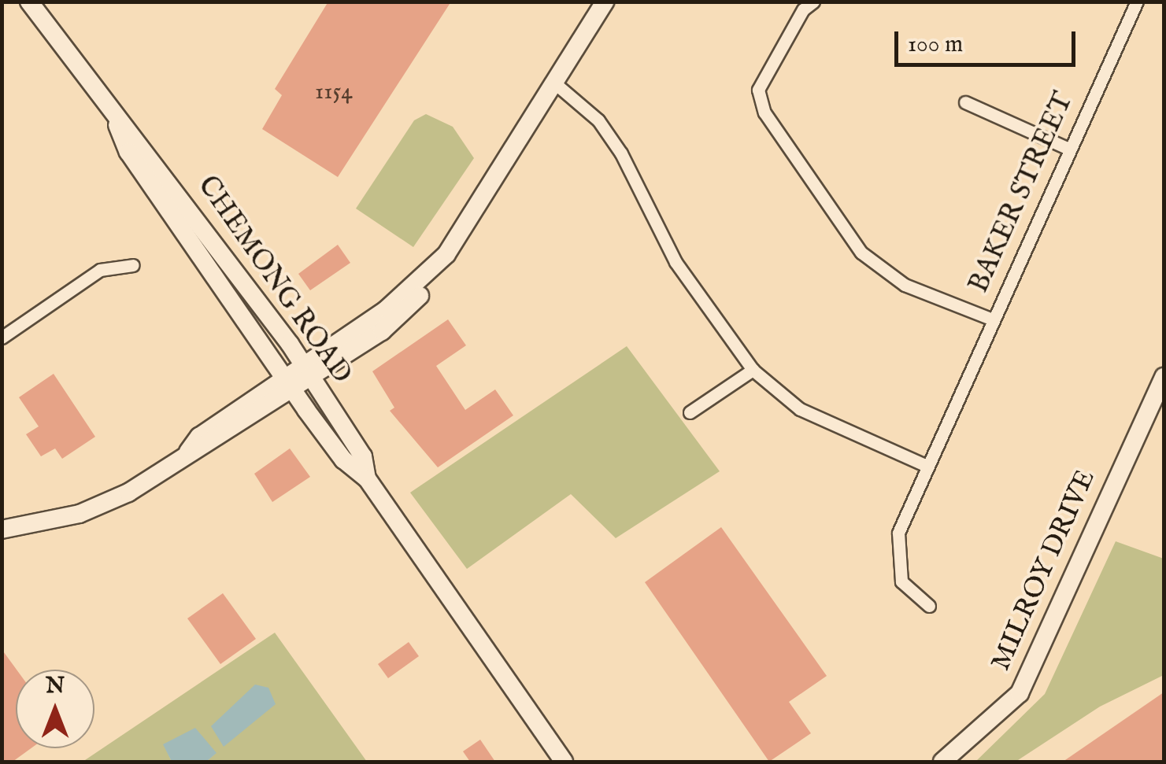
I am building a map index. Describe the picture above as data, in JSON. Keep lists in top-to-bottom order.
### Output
{
  "streets": {
    "main road": ["CHEMONG ROAD", "MILROY DRIVE"],
    "street": ["BAKER STREET"]
  },
  "house_numbers": ["1154"],
  "scale_bar": "100 m",
  "north": "top"
}
